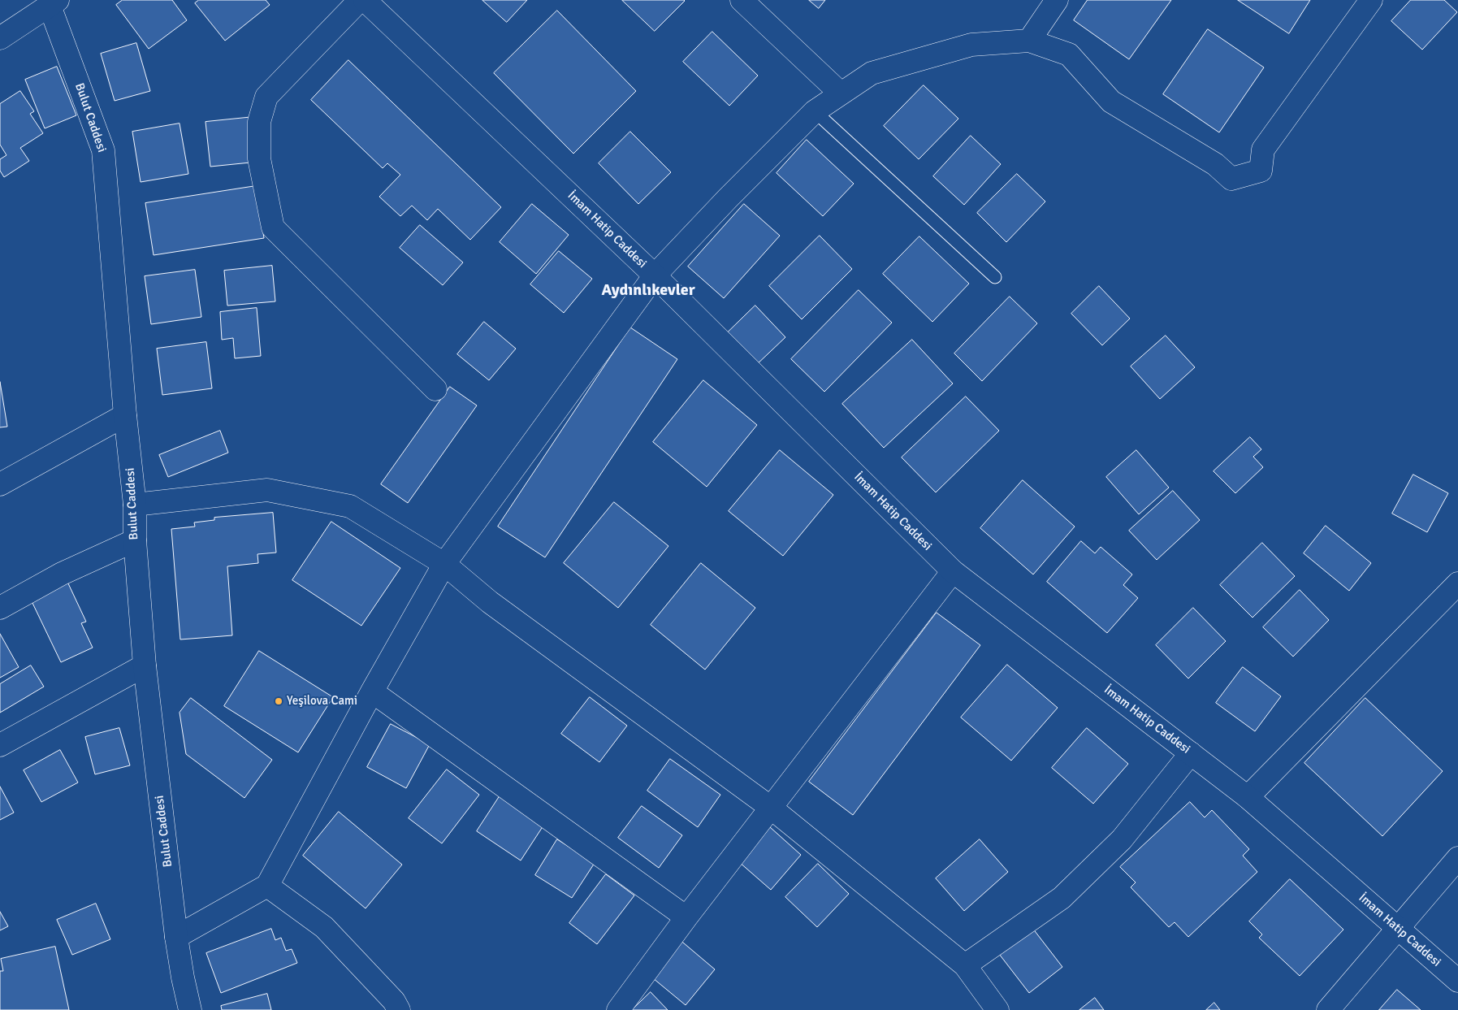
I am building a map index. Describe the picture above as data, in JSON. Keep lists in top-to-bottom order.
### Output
{
  "streets": {
    "main road": ["Bulut Caddesi", "İmam Hatip Caddesi"]
  },
  "districts": ["Aydınlıkevler"],
  "places": ["Yeşilova Cami"]
}
